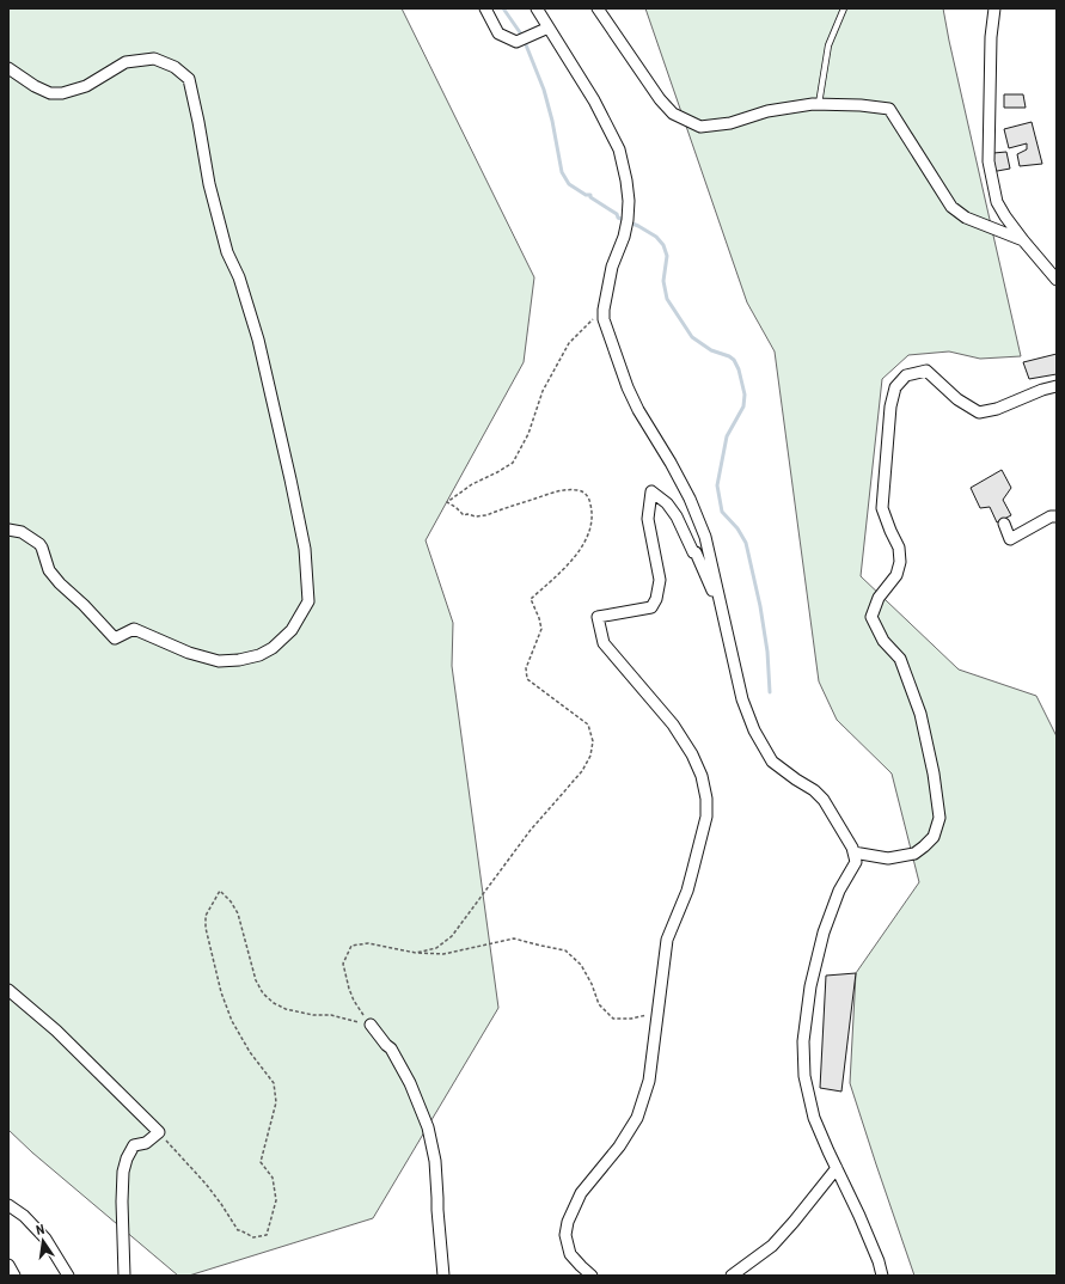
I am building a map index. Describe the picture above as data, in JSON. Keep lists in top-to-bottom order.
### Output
{
  "north": "top"
}
